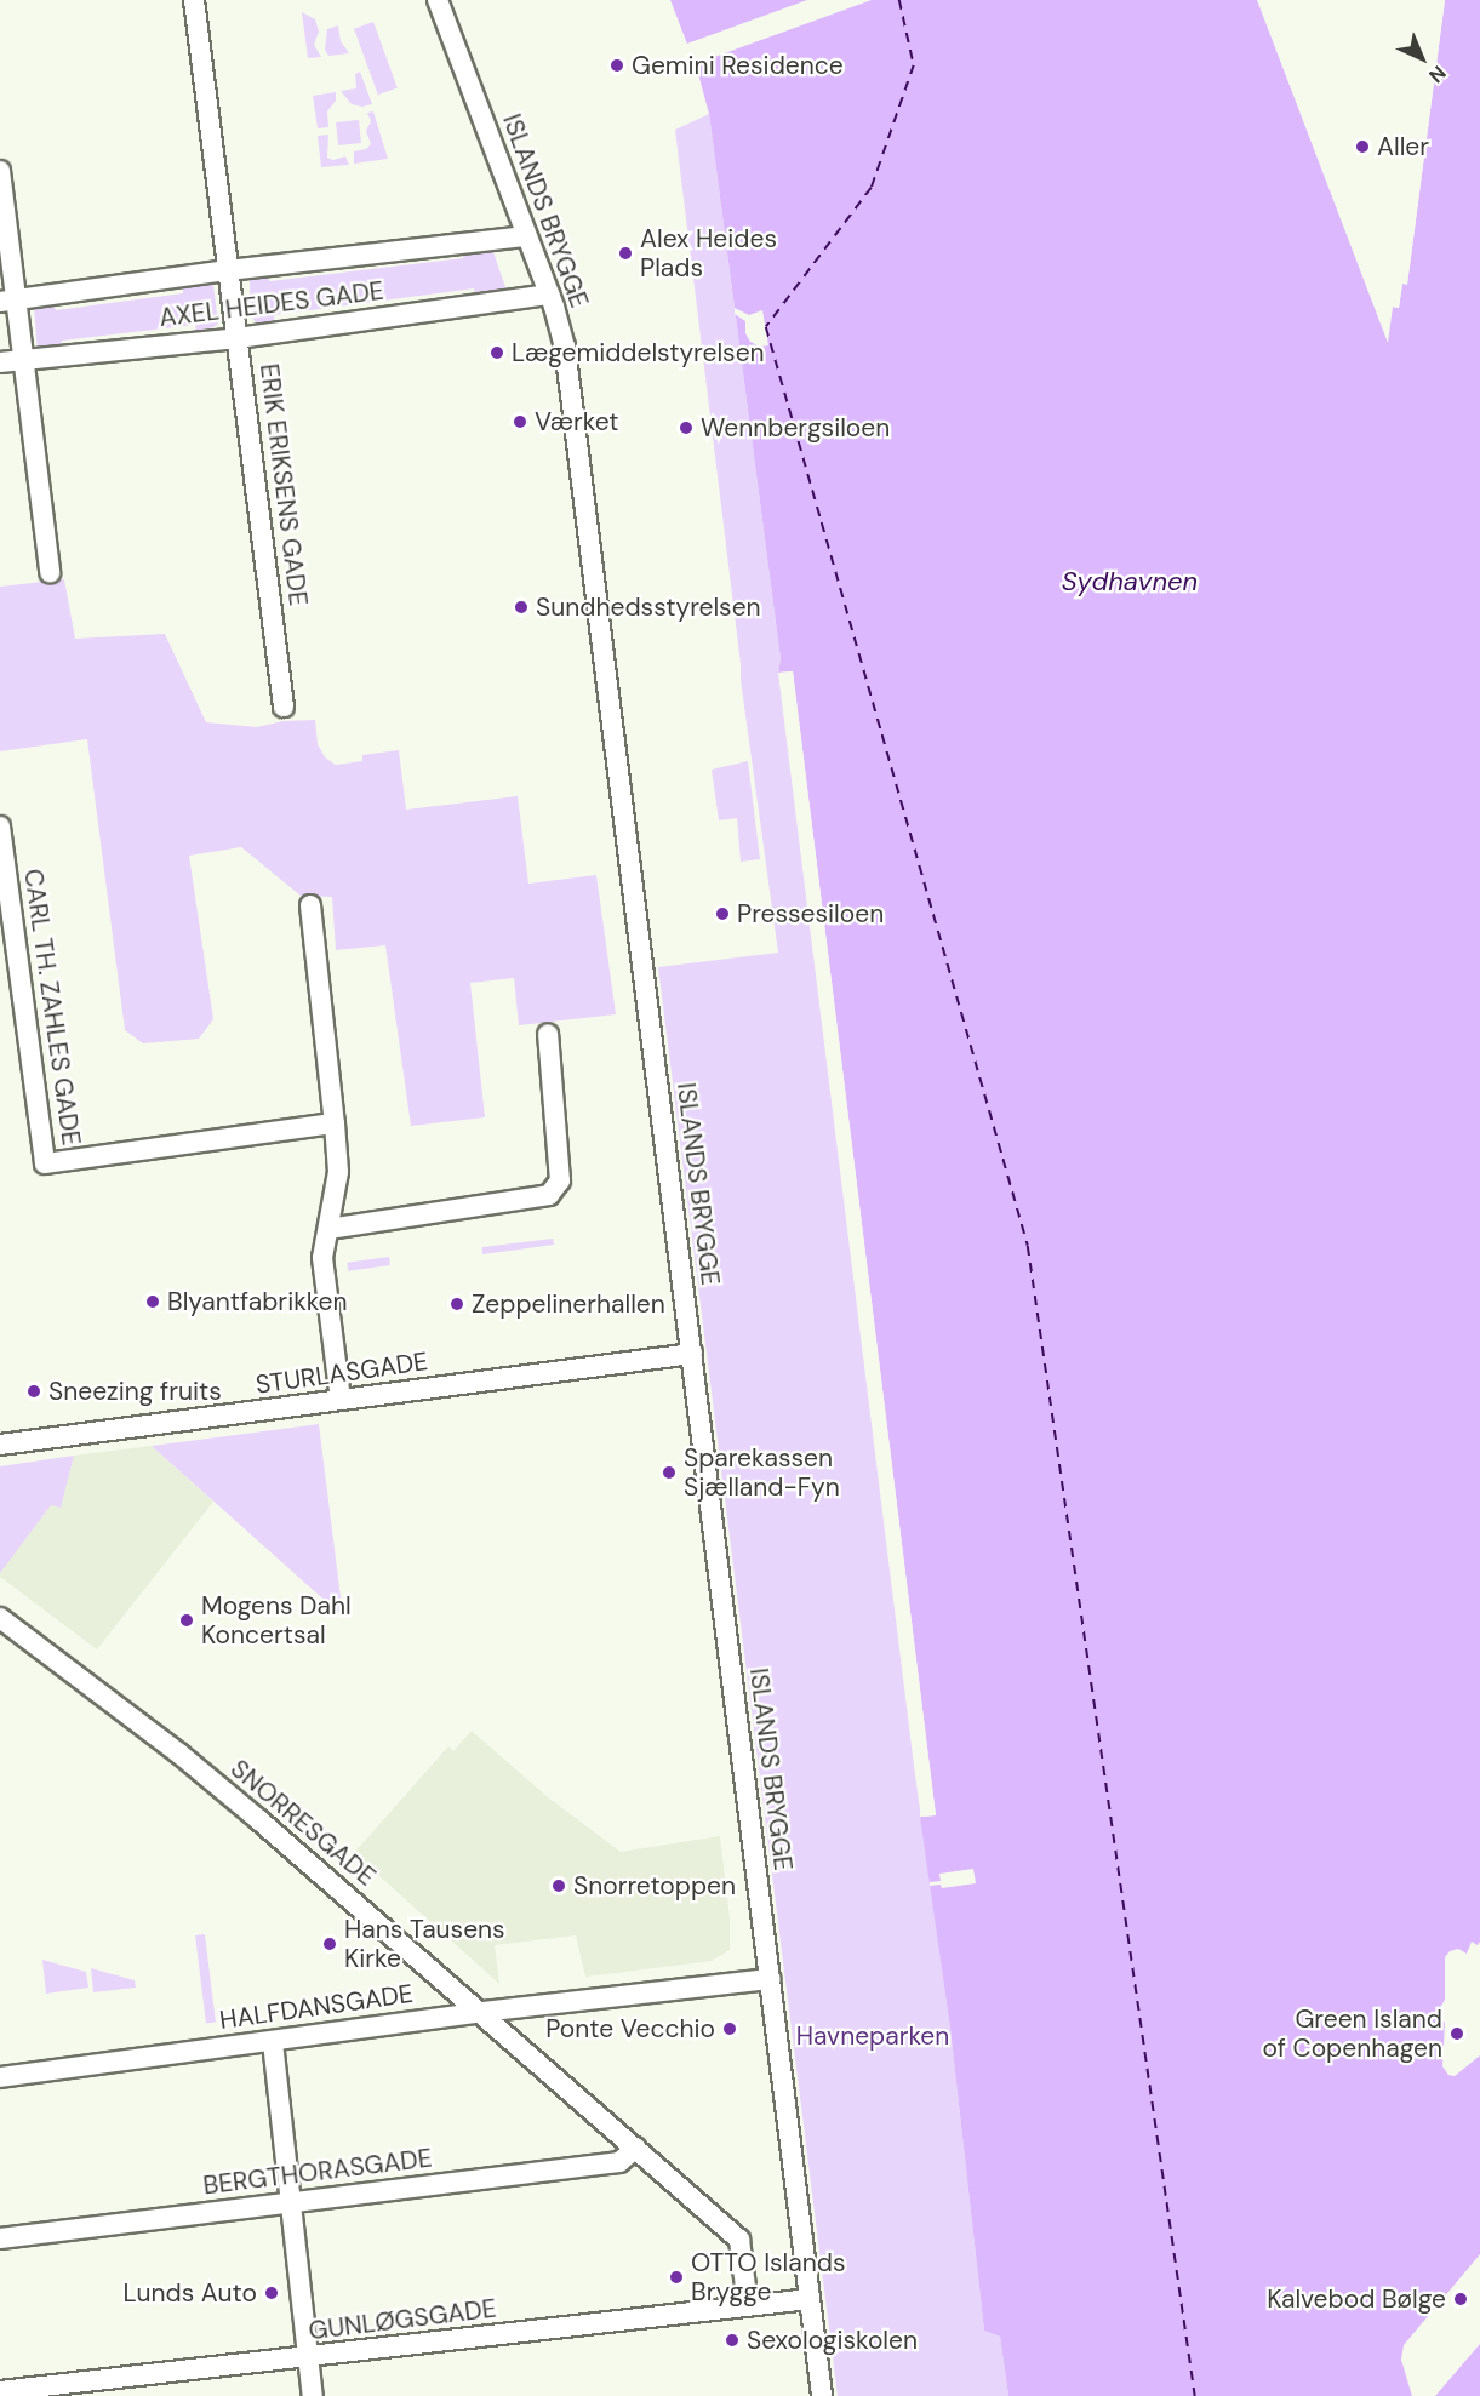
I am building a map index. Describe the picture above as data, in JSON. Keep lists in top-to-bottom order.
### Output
{
  "streets": {
    "street": [
      "ISLANDS BRYGGE",
      "AXEL HEIDES GADE",
      "ERIK ERIKSENS GADE",
      "CARL TH. ZAHLES GADE",
      "STURLASGADE",
      "SNORRESGADE",
      "HALFDANSGADE",
      "BERGTHORASGADE",
      "GUNLØGSGADE"
    ]
  },
  "crossings": [
    ["ISLANDS BRYGGE", "AXEL HEIDES GADE"],
    ["ISLANDS BRYGGE", "STURLASGADE"],
    ["ISLANDS BRYGGE", "HALFDANSGADE"],
    ["ISLANDS BRYGGE", "GUNLØGSGADE"],
    ["AXEL HEIDES GADE", "ERIK ERIKSENS GADE"],
    ["SNORRESGADE", "HALFDANSGADE"],
    ["SNORRESGADE", "BERGTHORASGADE"],
    ["SNORRESGADE", "GUNLØGSGADE"]
  ],
  "water": ["Sydhavnen"],
  "parks": ["Havneparken"],
  "places": [
    "Gemini Residence",
    "Aller",
    "Alex Heides Plads",
    "Lægemiddelstyrelsen",
    "Værket",
    "Wennbergsiloen",
    "Sundhedsstyrelsen",
    "Pressesiloen",
    "Blyantfabrikken",
    "Zeppelinerhallen",
    "Sneezing fruits",
    "Sparekassen Sjælland-Fyn",
    "Mogens Dahl Koncertsal",
    "Snorretoppen",
    "Hans Tausens Kirke",
    "Ponte Vecchio",
    "Green Island of Copenhagen",
    "OTTO Islands Brygge",
    "Lunds Auto",
    "Kalvebod Bølge",
    "Sexologiskolen"
  ],
  "north": "bottom right"
}
